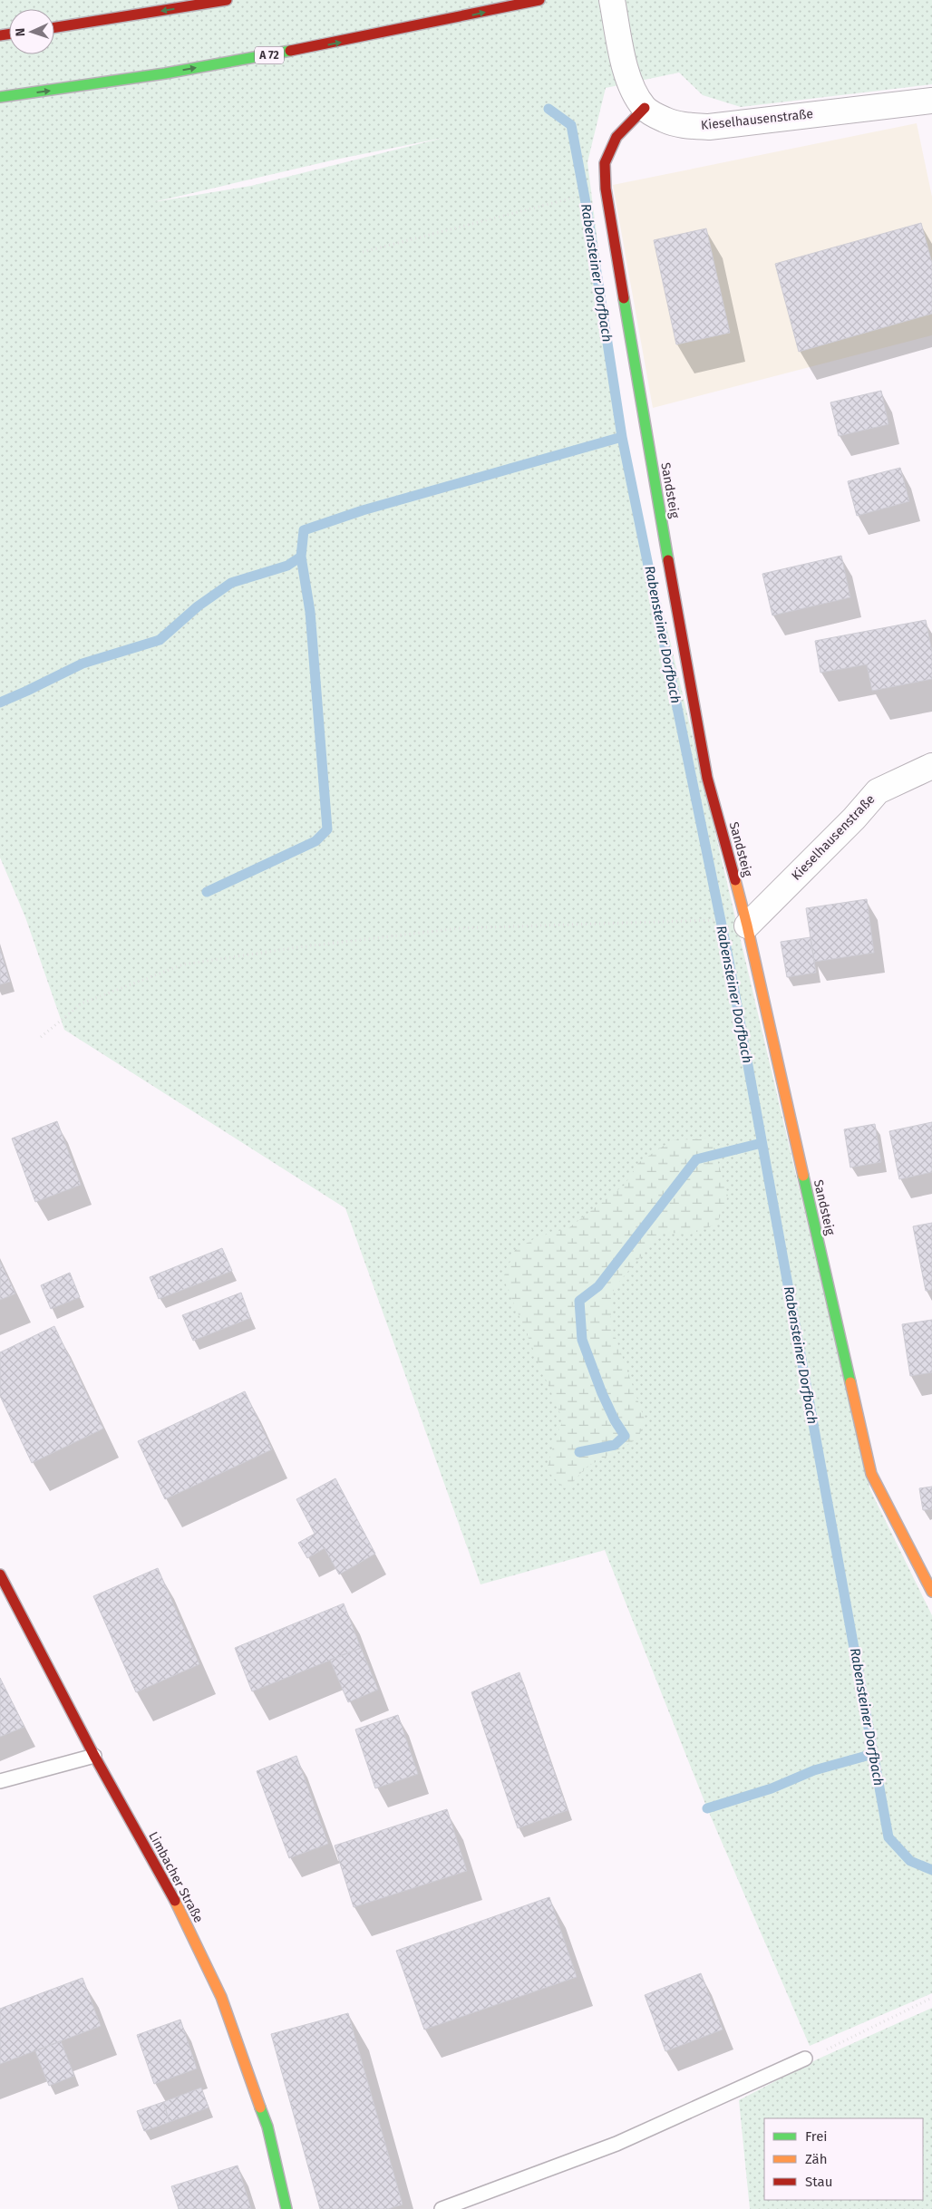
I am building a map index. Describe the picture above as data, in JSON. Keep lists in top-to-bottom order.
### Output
{
  "streets": {
    "main road": ["A 72", "Sandsteig", "Limbacher Straße"],
    "street": ["Kieselhausenstraße"]
  },
  "crossings": [
    ["Kieselhausenstraße", "Sandsteig"]
  ],
  "water": ["Rabensteiner Dorfbach"],
  "legend": ["Frei", "Zäh", "Stau"],
  "north": "left"
}
